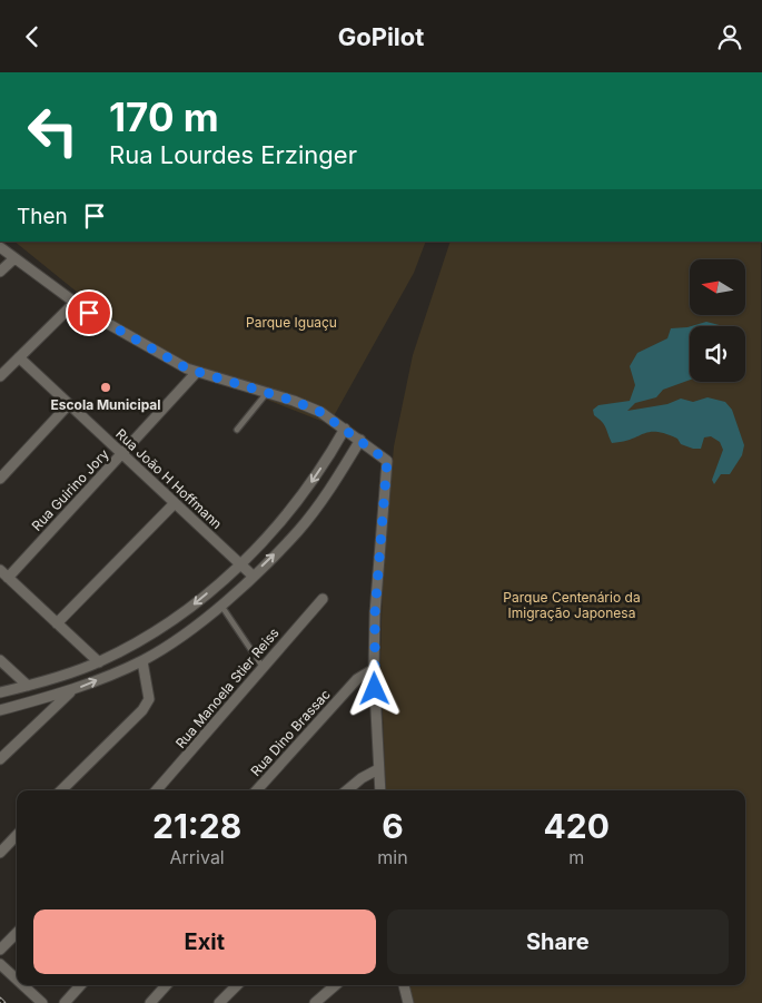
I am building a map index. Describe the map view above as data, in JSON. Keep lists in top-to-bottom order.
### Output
{
  "streets": {
    "street": [
      "Rua João H Hoffmann",
      "Rua Guirino Jory",
      "Rua Manoela Stier Reiss",
      "Rua Dino Brassac"
    ]
  },
  "crossings": [
    ["Rua João H Hoffmann", "Rua Guirino Jory"]
  ],
  "parks": ["Parque Iguaçu", "Parque Centenário da Imigração Japonesa"],
  "places": ["Escola Municipal"],
  "north": "left",
  "page": {
    "header": "GoPilot",
    "turn": ["170 m", "Rua Lourdes Erzinger"],
    "then": "Then",
    "eta": [
      "21:28",
      "Arrival",
      "6",
      "min",
      "420",
      "m"
    ],
    "buttons": ["Exit", "Share"]
  }
}
